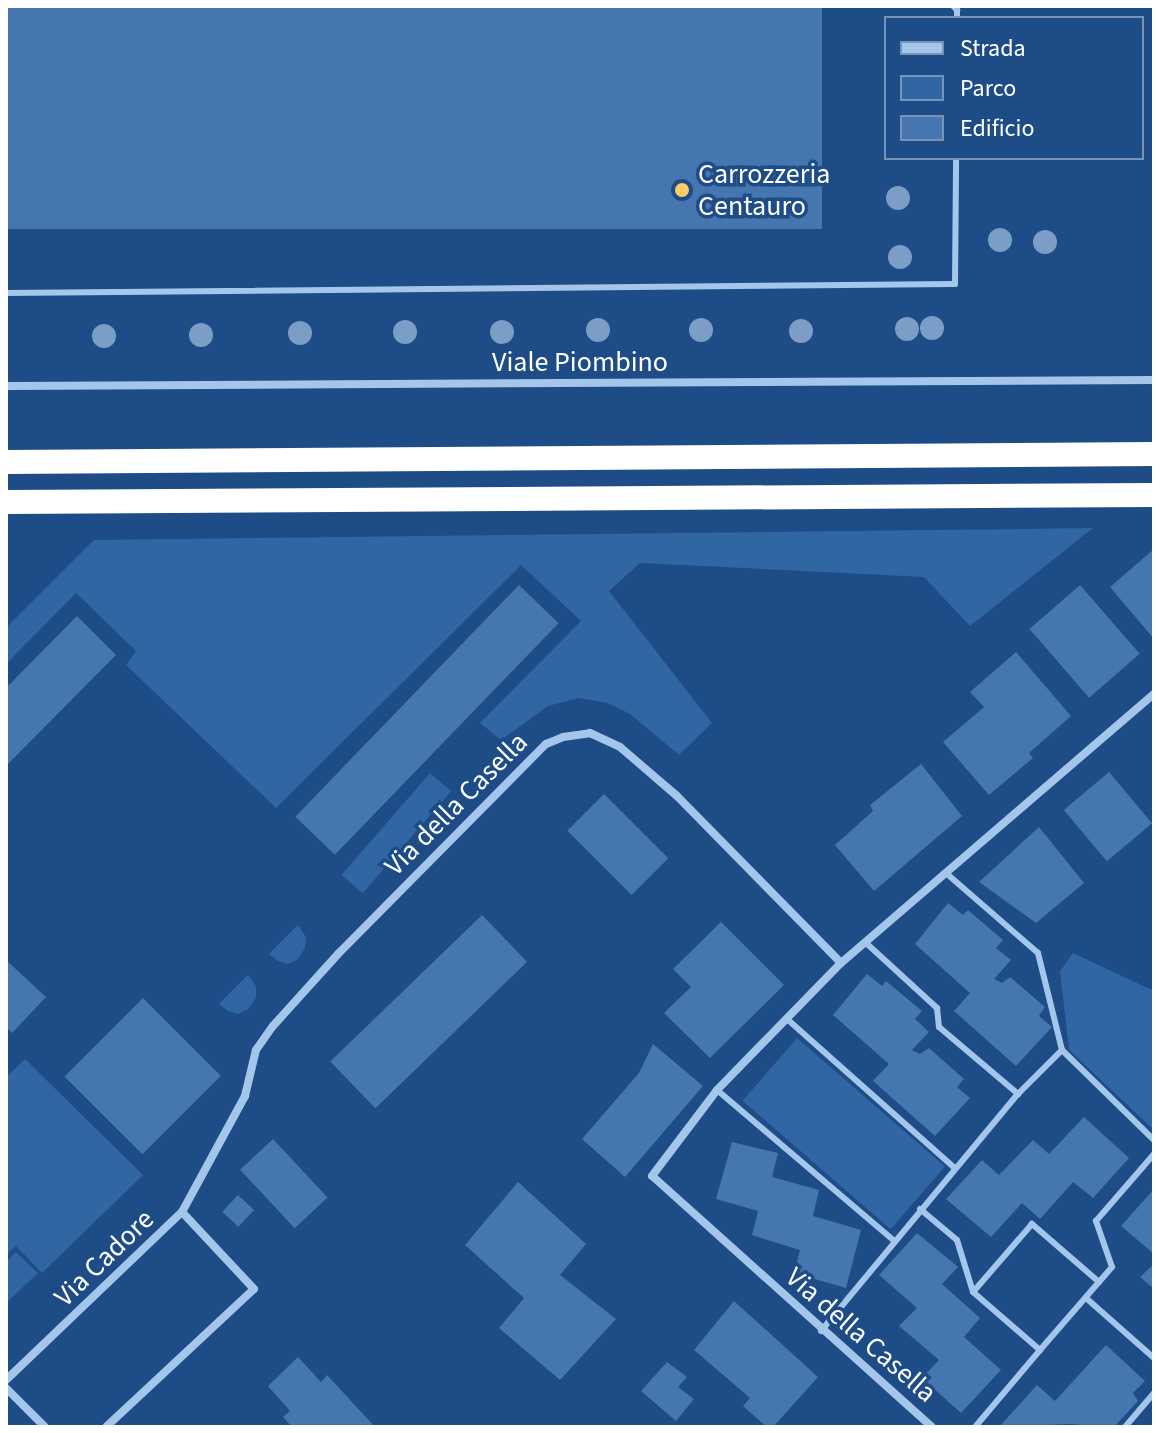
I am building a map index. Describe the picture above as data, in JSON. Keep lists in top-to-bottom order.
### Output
{
  "streets": {
    "street": ["Viale Piombino", "Via della Casella", "Via Cadore"]
  },
  "crossings": [
    ["Via della Casella", "Via Cadore"]
  ],
  "places": ["Carrozzeria Centauro"],
  "legend": ["Strada", "Parco", "Edificio"]
}
